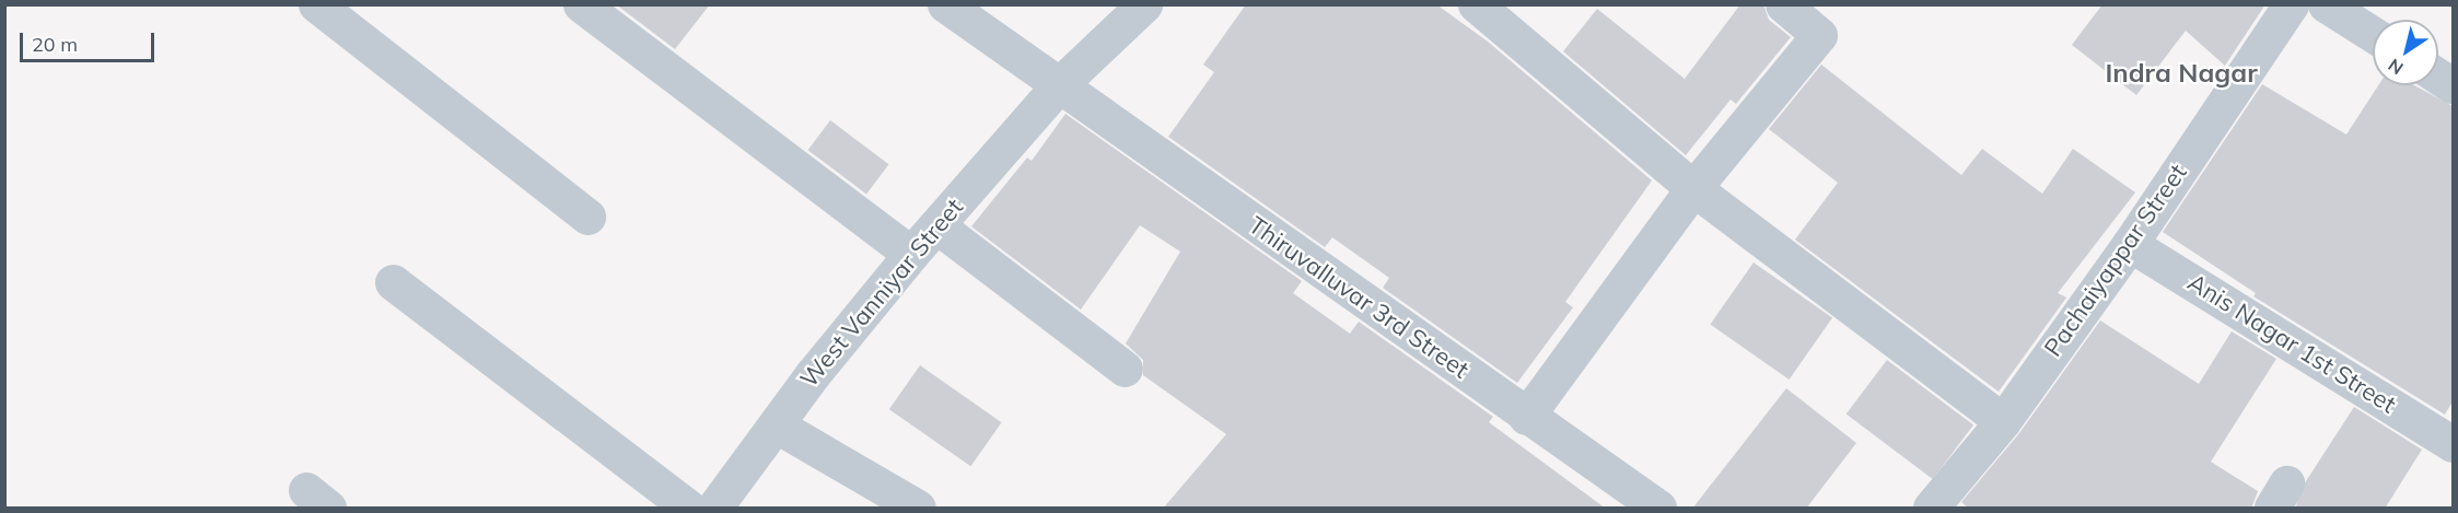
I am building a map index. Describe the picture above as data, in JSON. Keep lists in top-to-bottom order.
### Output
{
  "streets": {
    "street": [
      "Pachaiyappar Street",
      "West Vanniyar Street",
      "Thiruvalluvar 3rd Street",
      "Anis Nagar 1st Street"
    ]
  },
  "crossings": [
    ["Pachaiyappar Street", "Anis Nagar 1st Street"],
    ["West Vanniyar Street", "Thiruvalluvar 3rd Street"]
  ],
  "districts": ["Indra Nagar"],
  "scale_bar": "20 m",
  "north": "bottom left"
}
